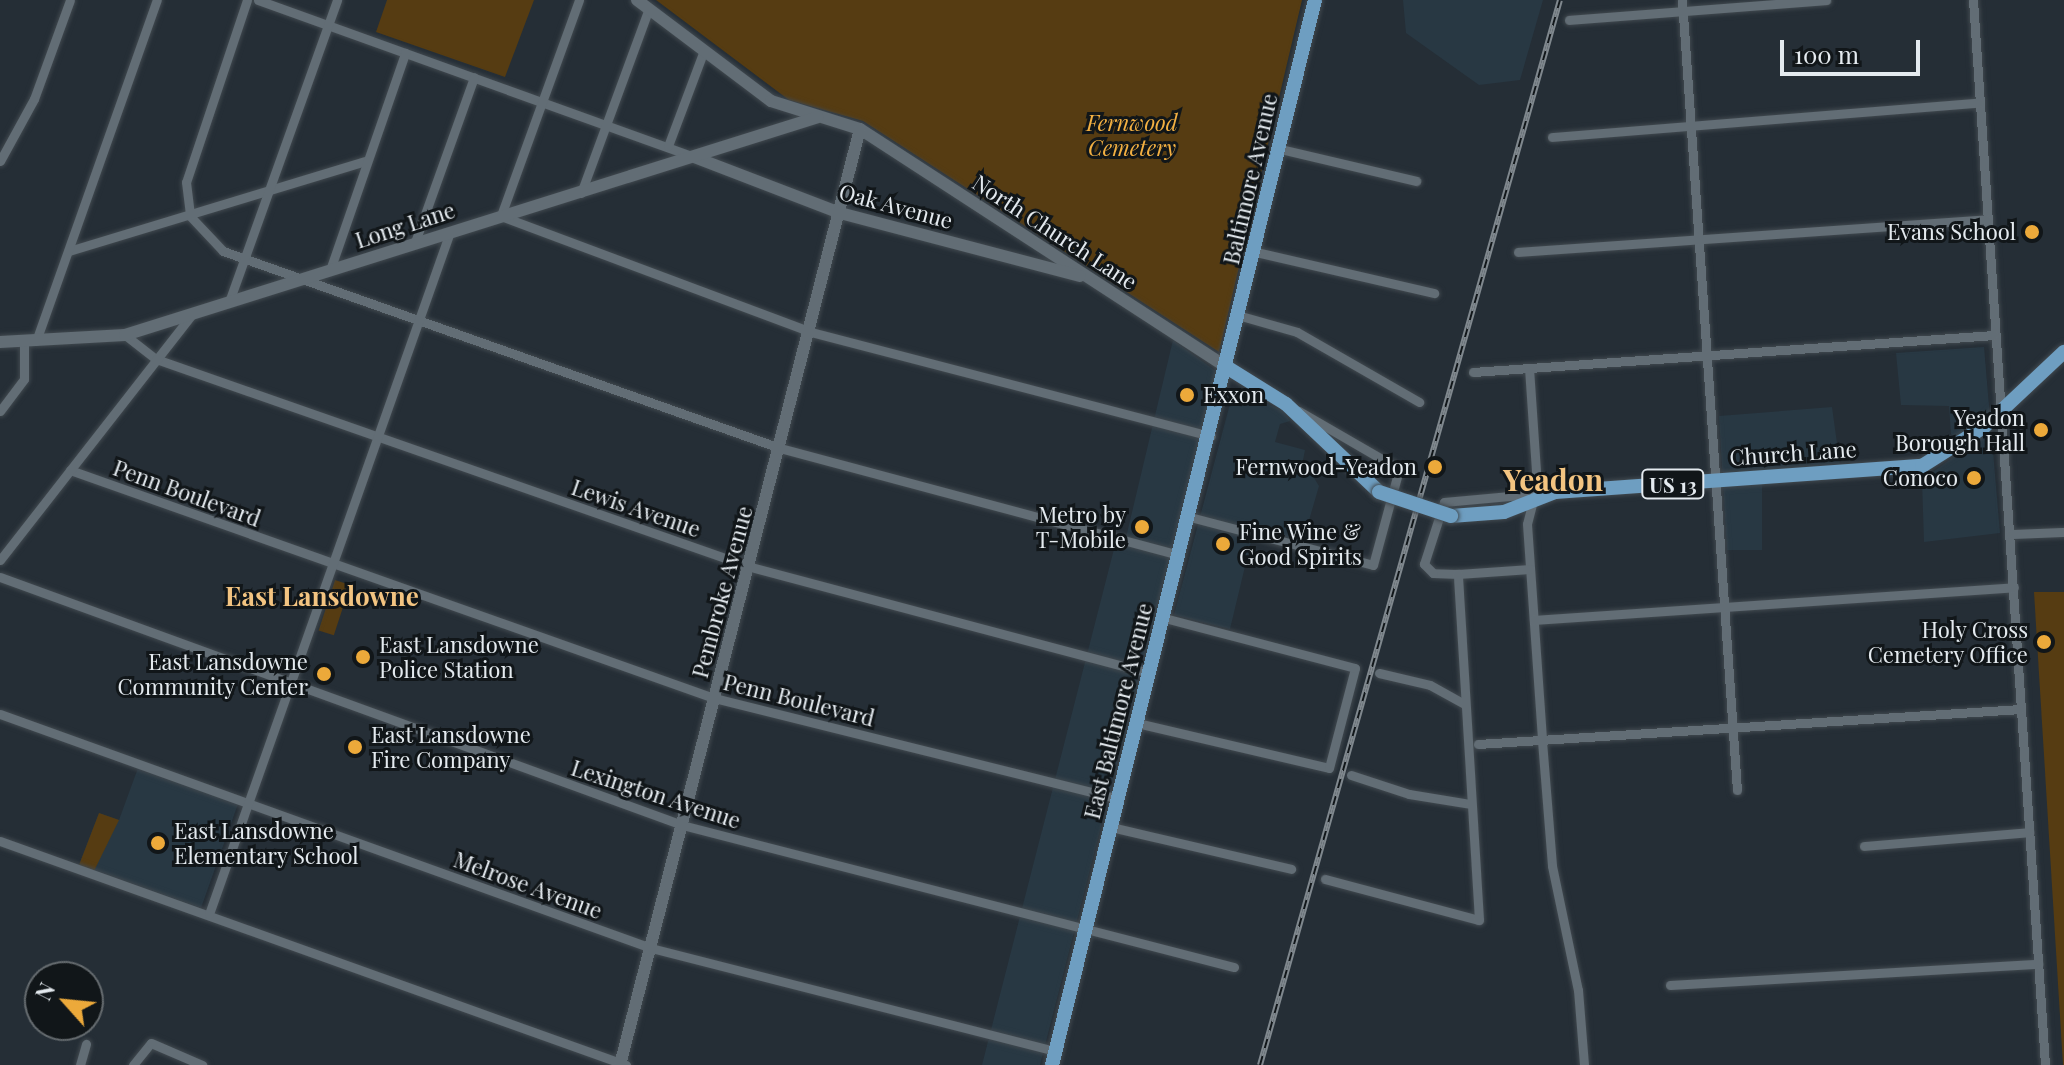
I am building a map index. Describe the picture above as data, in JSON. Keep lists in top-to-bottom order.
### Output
{
  "streets": {
    "main road": [
      "Baltimore Avenue",
      "Church Lane",
      "US 13",
      "East Baltimore Avenue"
    ],
    "street": [
      "Oak Avenue",
      "Long Lane",
      "North Church Lane",
      "Penn Boulevard",
      "Lewis Avenue",
      "Pembroke Avenue",
      "Lexington Avenue",
      "Melrose Avenue"
    ]
  },
  "crossings": [
    ["Baltimore Avenue", "North Church Lane"],
    ["Baltimore Avenue", "US 13"],
    ["Baltimore Avenue", "East Baltimore Avenue"],
    ["Oak Avenue", "Long Lane"],
    ["Oak Avenue", "North Church Lane"],
    ["Oak Avenue", "Pembroke Avenue"],
    ["Long Lane", "Lewis Avenue"],
    ["North Church Lane", "US 13"],
    ["North Church Lane", "Pembroke Avenue"],
    ["North Church Lane", "East Baltimore Avenue"],
    ["Church Lane", "US 13"],
    ["US 13", "East Baltimore Avenue"],
    ["Penn Boulevard", "Pembroke Avenue"],
    ["Penn Boulevard", "East Baltimore Avenue"],
    ["Lewis Avenue", "Pembroke Avenue"],
    ["Lewis Avenue", "East Baltimore Avenue"],
    ["Pembroke Avenue", "Lexington Avenue"],
    ["Pembroke Avenue", "Melrose Avenue"],
    ["East Baltimore Avenue", "Lexington Avenue"],
    ["East Baltimore Avenue", "Melrose Avenue"]
  ],
  "districts": ["Yeadon", "East Lansdowne"],
  "parks": ["Fernwood Cemetery"],
  "places": [
    "Evans School",
    "Exxon",
    "Yeadon Borough Hall",
    "Fernwood-Yeadon",
    "Conoco",
    "Metro by T-Mobile",
    "Fine Wine & Good Spirits",
    "Holy Cross Cemetery Office",
    "East Lansdowne Police Station",
    "East Lansdowne Community Center",
    "East Lansdowne Fire Company",
    "East Lansdowne Elementary School"
  ],
  "scale_bar": "100 m",
  "north": "top left"
}
